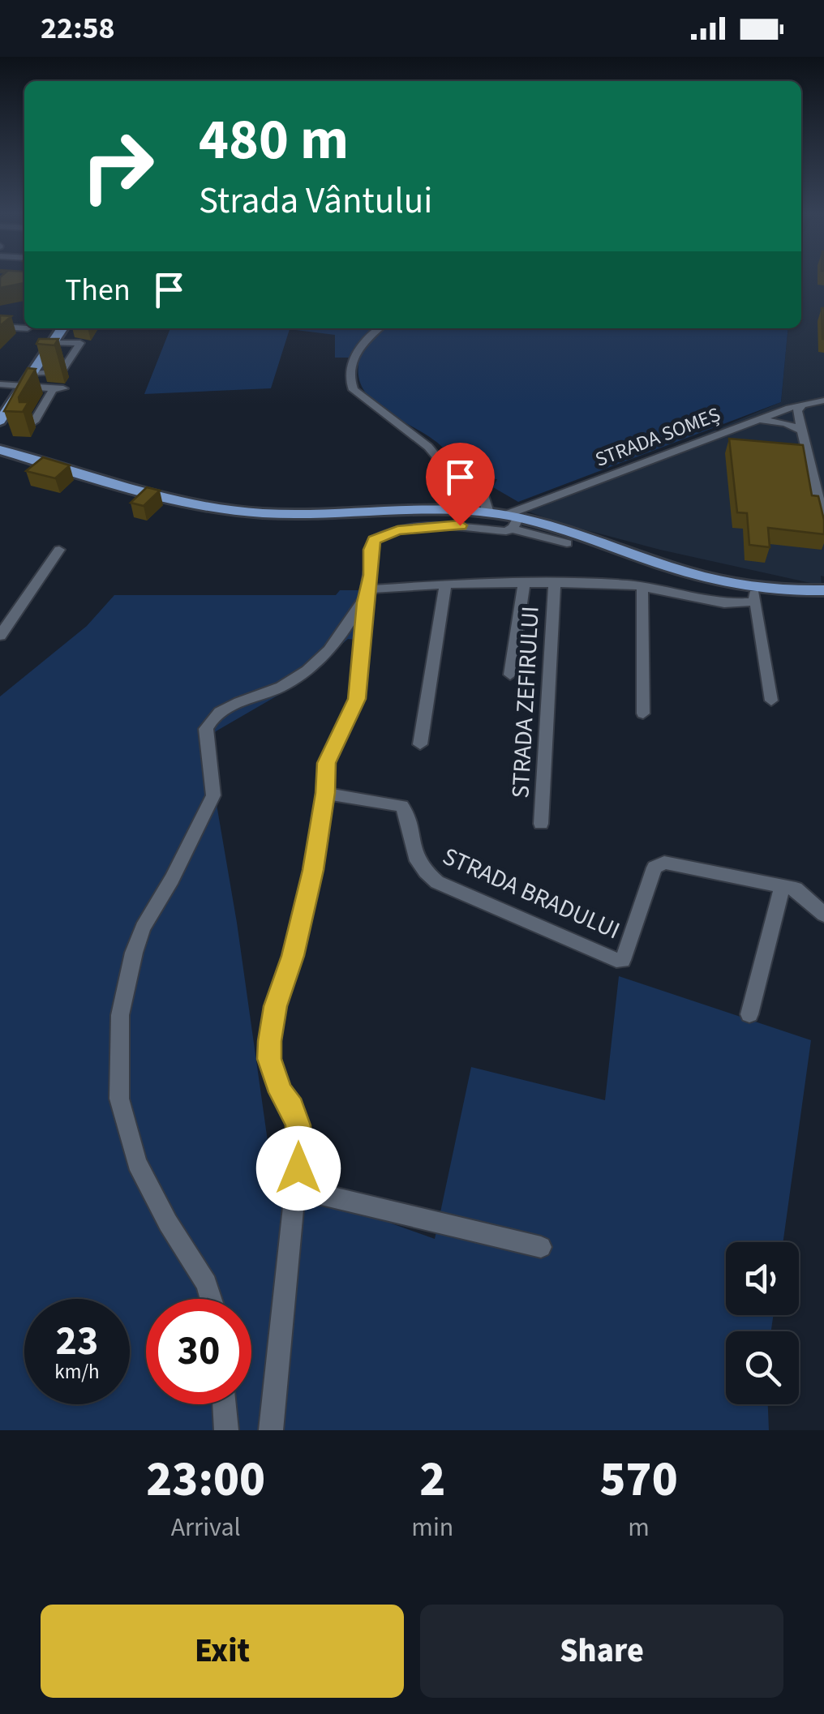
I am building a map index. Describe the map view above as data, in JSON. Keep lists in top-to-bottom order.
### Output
{
  "streets": {
    "street": ["STRADA SOMEȘ", "STRADA ZEFIRULUI", "STRADA BRADULUI"]
  },
  "page": {
    "status": "22:58",
    "turn": ["480 m", "Strada Vântului"],
    "then": "Then",
    "speed": "23 km/h",
    "limit": "30",
    "eta": [
      "23:00",
      "Arrival",
      "2",
      "min",
      "570",
      "m"
    ],
    "buttons": ["Exit", "Share"]
  }
}
